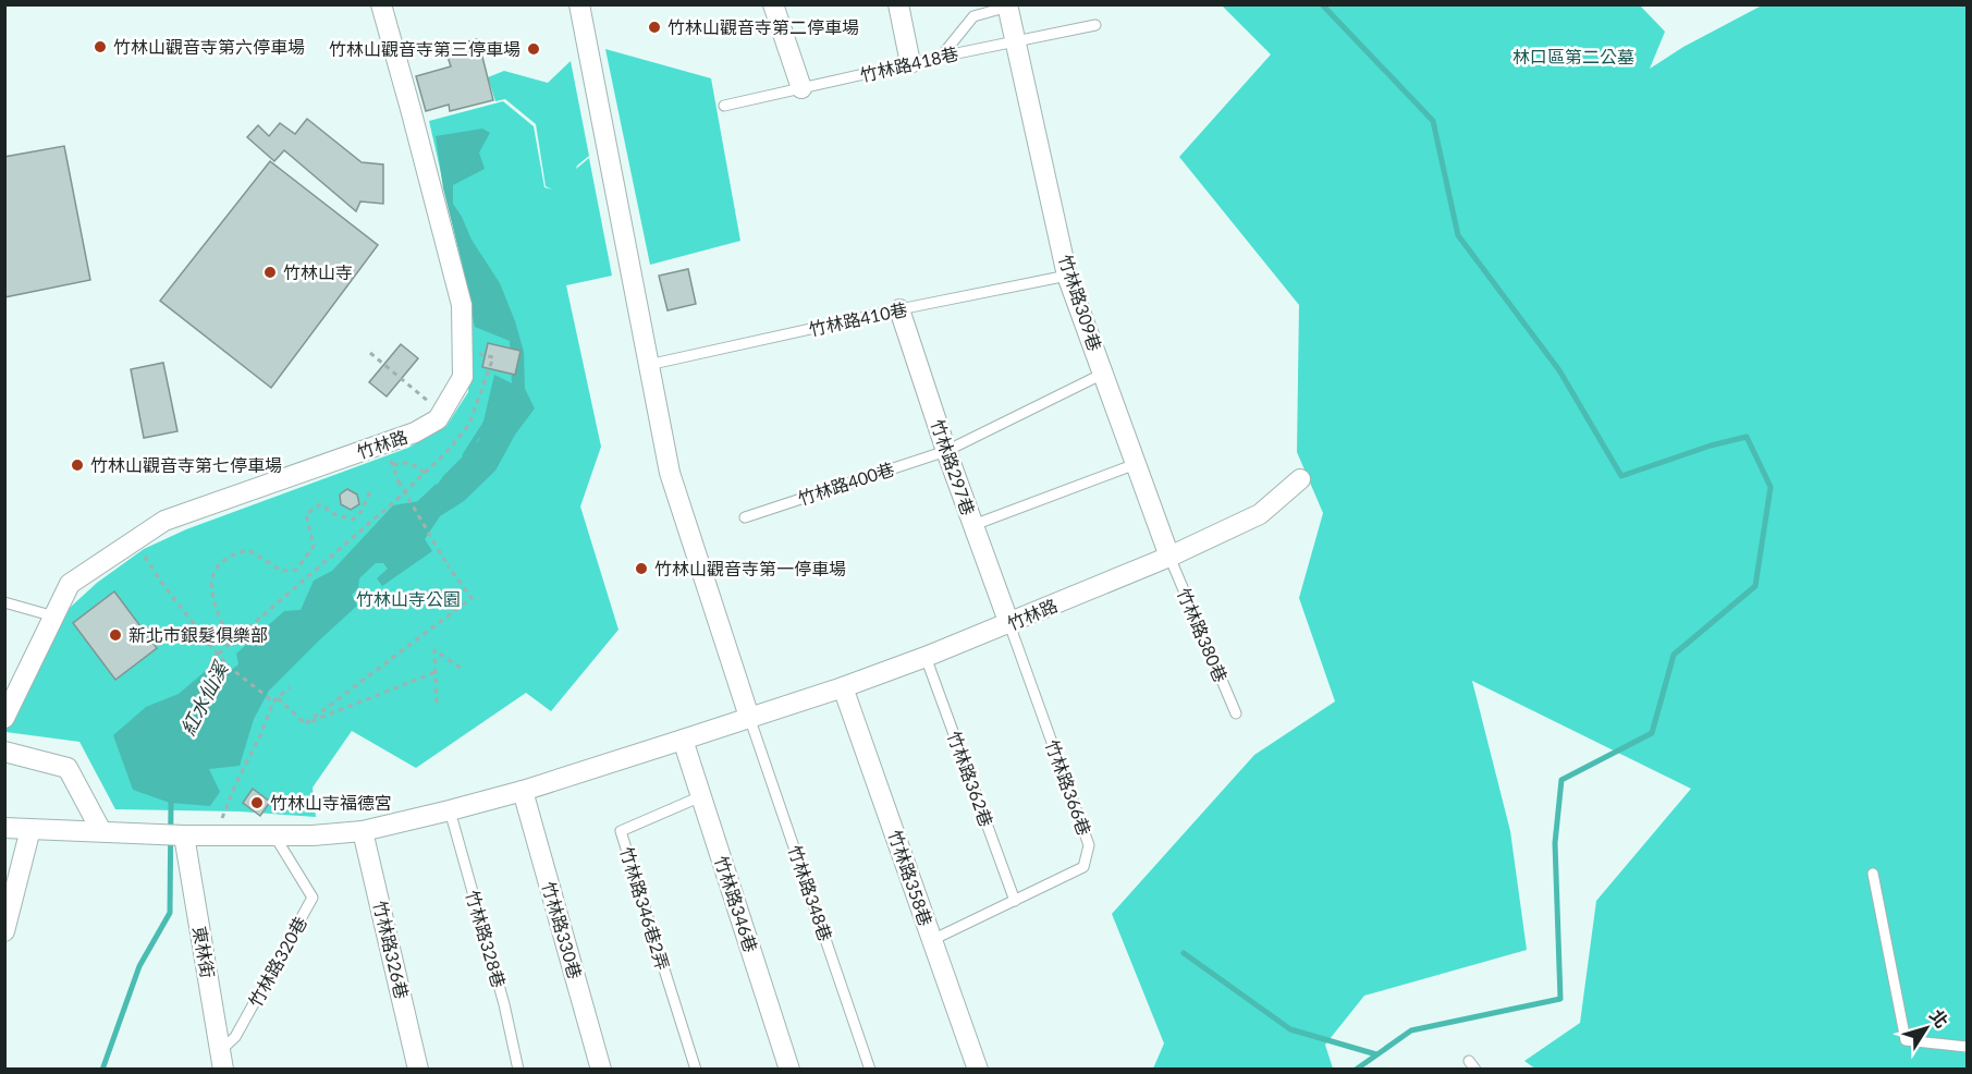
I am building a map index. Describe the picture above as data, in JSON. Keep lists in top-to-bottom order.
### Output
{
  "streets": {
    "street": [
      "竹林路309巷",
      "竹林路",
      "竹林路297巷",
      "竹林路358巷",
      "竹林路346巷",
      "竹林路330巷",
      "竹林路326巷",
      "東林街"
    ],
    "lane": [
      "竹林路418巷",
      "竹林路410巷",
      "竹林路400巷",
      "竹林路380巷",
      "竹林路362巷",
      "竹林路366巷",
      "竹林路348巷",
      "竹林路346巷2弄",
      "竹林路328巷",
      "竹林路320巷"
    ]
  },
  "crossings": [
    ["竹林路418巷", "竹林路309巷"],
    ["竹林路309巷", "竹林路410巷"],
    ["竹林路309巷", "竹林路"],
    ["竹林路309巷", "竹林路400巷"],
    ["竹林路309巷", "竹林路380巷"],
    ["竹林路410巷", "竹林路297巷"],
    ["竹林路", "竹林路297巷"],
    ["竹林路", "竹林路380巷"],
    ["竹林路", "竹林路362巷"],
    ["竹林路", "竹林路366巷"],
    ["竹林路", "竹林路358巷"],
    ["竹林路", "竹林路348巷"],
    ["竹林路", "竹林路346巷"],
    ["竹林路", "竹林路330巷"],
    ["竹林路", "竹林路328巷"],
    ["竹林路", "竹林路326巷"],
    ["竹林路", "東林街"],
    ["竹林路", "竹林路320巷"],
    ["竹林路297巷", "竹林路400巷"],
    ["竹林路297巷", "竹林路366巷"],
    ["竹林路362巷", "竹林路366巷"],
    ["竹林路366巷", "竹林路358巷"],
    ["竹林路346巷", "竹林路346巷2弄"],
    ["東林街", "竹林路320巷"]
  ],
  "water": ["紅水仙溪"],
  "parks": ["林口區第二公墓", "竹林山寺公園"],
  "places": [
    "竹林山觀音寺第二停車場",
    "竹林山觀音寺第六停車場",
    "竹林山觀音寺第三停車場",
    "竹林山寺",
    "竹林山觀音寺第七停車場",
    "竹林山觀音寺第一停車場",
    "新北市銀髮俱樂部",
    "竹林山寺福德宮"
  ],
  "north": "top right"
}
